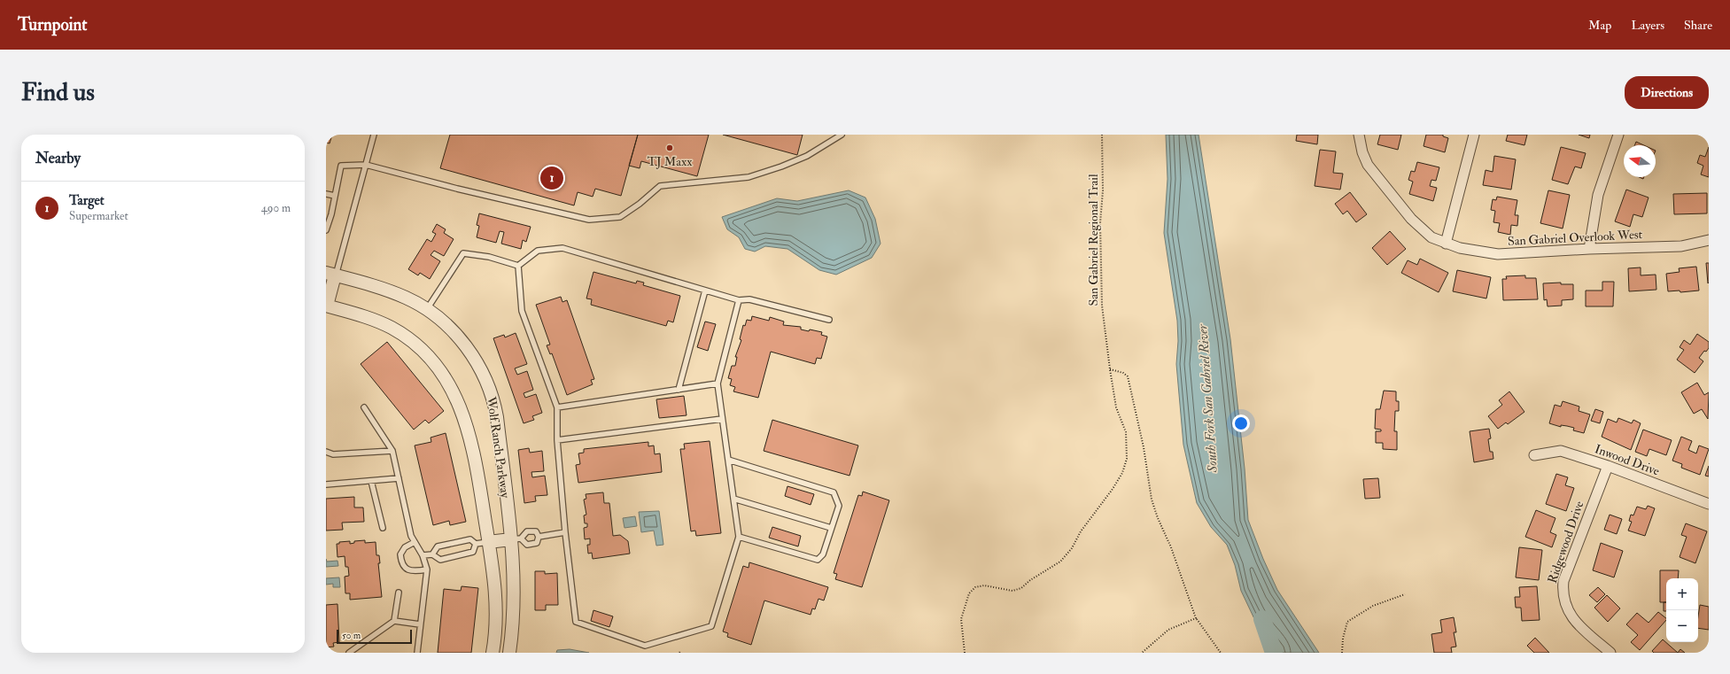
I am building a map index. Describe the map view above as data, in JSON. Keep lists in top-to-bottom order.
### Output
{
  "streets": {
    "street": [
      "San Gabriel Overlook West",
      "Wolf Ranch Parkway",
      "Inwood Drive",
      "Ridgewood Drive"
    ],
    "path": ["San Gabriel Regional Trail"]
  },
  "crossings": [
    ["Inwood Drive", "Ridgewood Drive"]
  ],
  "water": ["South Fork San Gabriel River"],
  "places": ["TJ Maxx"],
  "scale_bar": "50 m",
  "north": "left",
  "page": {
    "header": "Turnpoint",
    "nav": ["Map", "Layers", "Share"],
    "buttons": "Directions",
    "title": "Find us",
    "heading": "Nearby",
    "pins": "1",
    "list": [
      {
        "mark": "1",
        "name": "Target",
        "note": "Supermarket",
        "value": "490 m"
      }
    ],
    "map_buttons": ["+", "−"],
    "scale": "50 m"
  }
}
